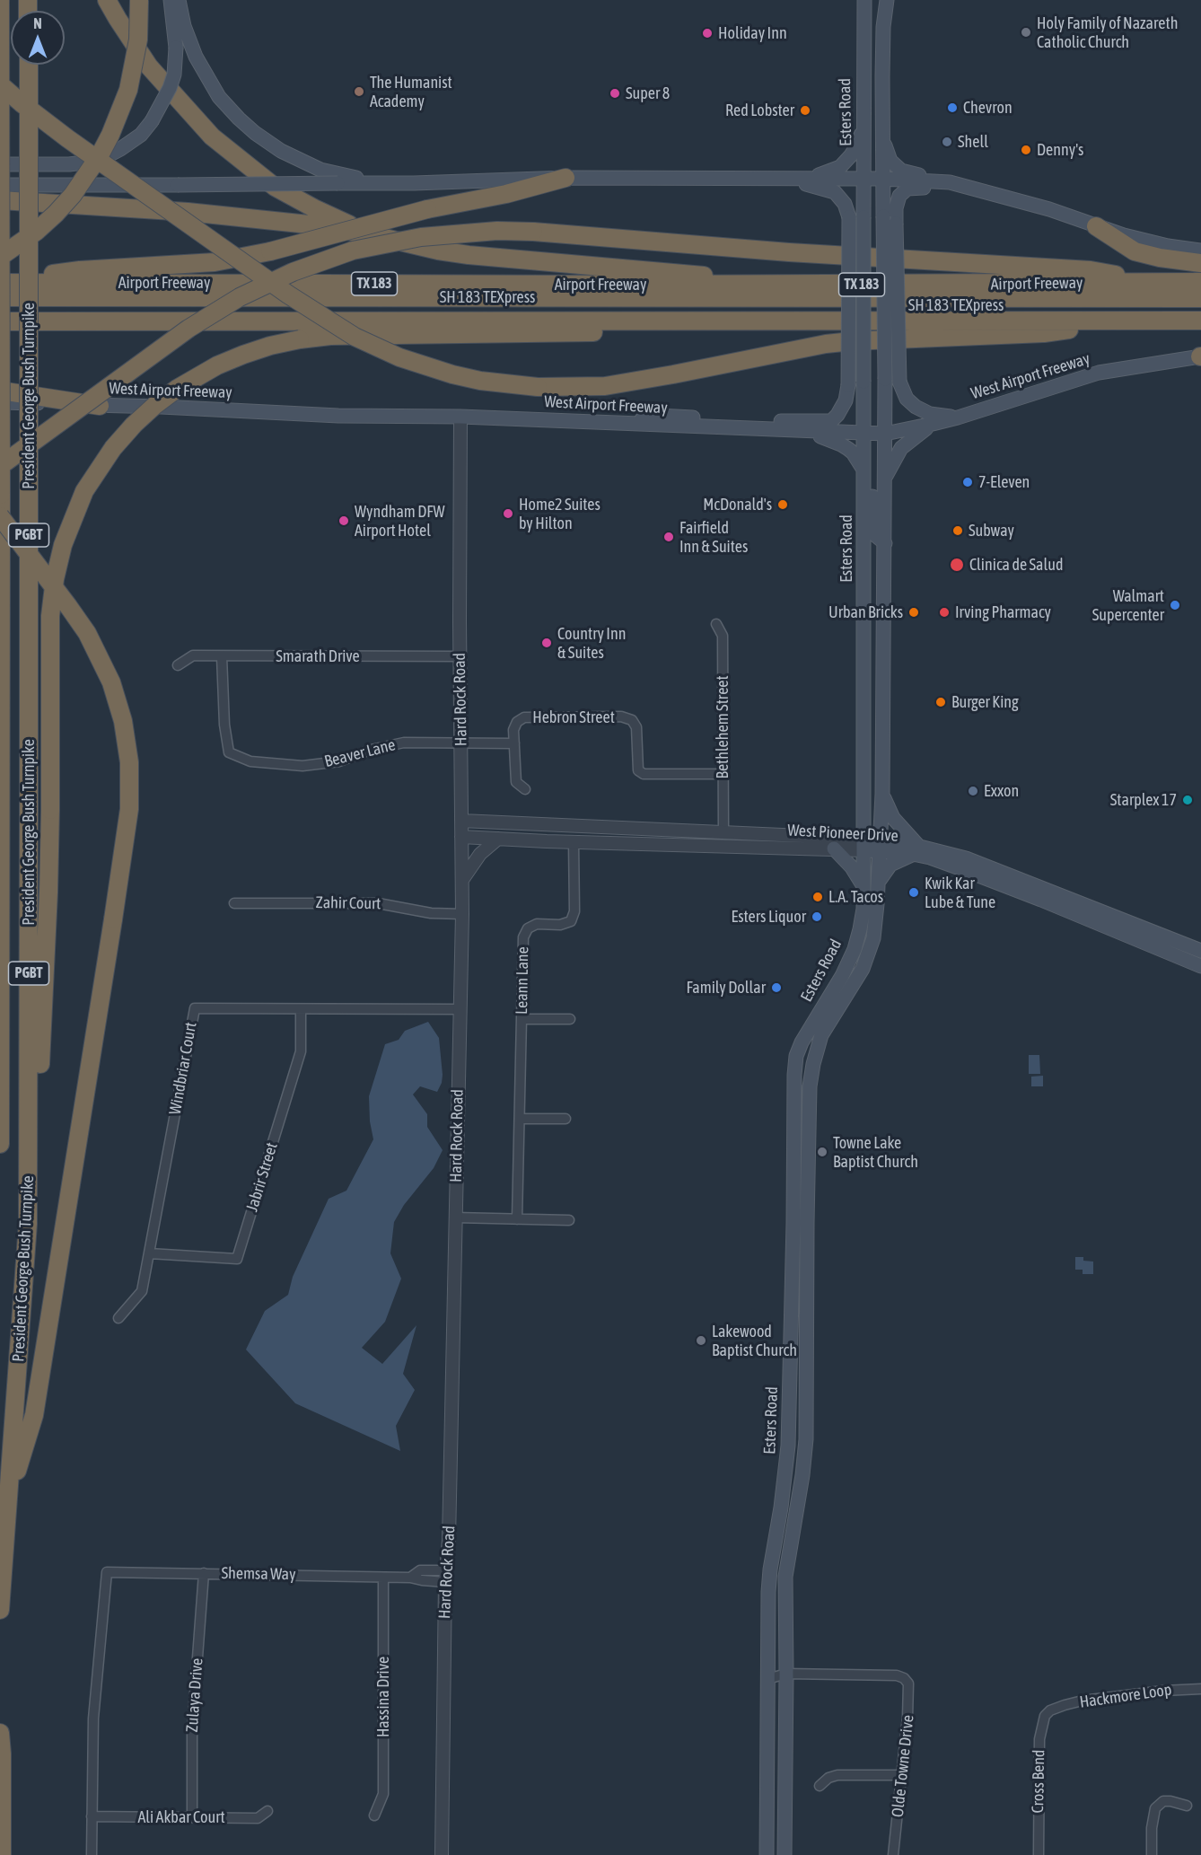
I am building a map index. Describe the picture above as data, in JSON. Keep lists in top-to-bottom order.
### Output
{
  "streets": {
    "highway": [
      "Airport Freeway",
      "TX 183",
      "SH 183 TEXpress",
      "President George Bush Turnpike",
      "PGBT"
    ],
    "main road": ["Esters Road", "West Airport Freeway", "West Pioneer Drive"],
    "street": [
      "Smarath Drive",
      "Hard Rock Road",
      "Hebron Street",
      "Bethlehem Street",
      "Beaver Lane",
      "Zahir Court",
      "Leann Lane",
      "Windbriar Court",
      "Jabrir Street",
      "Shemsa Way",
      "Zulaya Drive",
      "Hackmore Loop",
      "Hassina Drive",
      "Olde Towne Drive",
      "Cross Bend",
      "Ali Akbar Court"
    ]
  },
  "crossings": [
    ["Esters Road", "West Airport Freeway"],
    ["Esters Road", "West Pioneer Drive"],
    ["Esters Road", "Olde Towne Drive"],
    ["West Airport Freeway", "Hard Rock Road"],
    ["Smarath Drive", "Hard Rock Road"],
    ["Smarath Drive", "Beaver Lane"],
    ["Hard Rock Road", "Beaver Lane"],
    ["Hard Rock Road", "West Pioneer Drive"],
    ["Hard Rock Road", "Zahir Court"],
    ["Hard Rock Road", "Windbriar Court"],
    ["Hard Rock Road", "Shemsa Way"],
    ["Hebron Street", "Bethlehem Street"],
    ["Bethlehem Street", "West Pioneer Drive"],
    ["West Pioneer Drive", "Leann Lane"],
    ["Windbriar Court", "Jabrir Street"],
    ["Shemsa Way", "Zulaya Drive"],
    ["Shemsa Way", "Hassina Drive"],
    ["Shemsa Way", "Ali Akbar Court"],
    ["Zulaya Drive", "Ali Akbar Court"],
    ["Hackmore Loop", "Cross Bend"]
  ],
  "places": [
    "Holy Family of Nazareth Catholic Church",
    "Holiday Inn",
    "The Humanist Academy",
    "Super 8",
    "Chevron",
    "Red Lobster",
    "Shell",
    "Denny's",
    "7-Eleven",
    "McDonald's",
    "Home2 Suites by Hilton",
    "Wyndham DFW Airport Hotel",
    "Subway",
    "Fairfield Inn & Suites",
    "Clinica de Salud",
    "Walmart Supercenter",
    "Urban Bricks",
    "Irving Pharmacy",
    "Country Inn & Suites",
    "Burger King",
    "Exxon",
    "Starplex 17",
    "Kwik Kar Lube & Tune",
    "L.A. Tacos",
    "Esters Liquor",
    "Family Dollar",
    "Towne Lake Baptist Church",
    "Lakewood Baptist Church"
  ],
  "north": "top"
}
